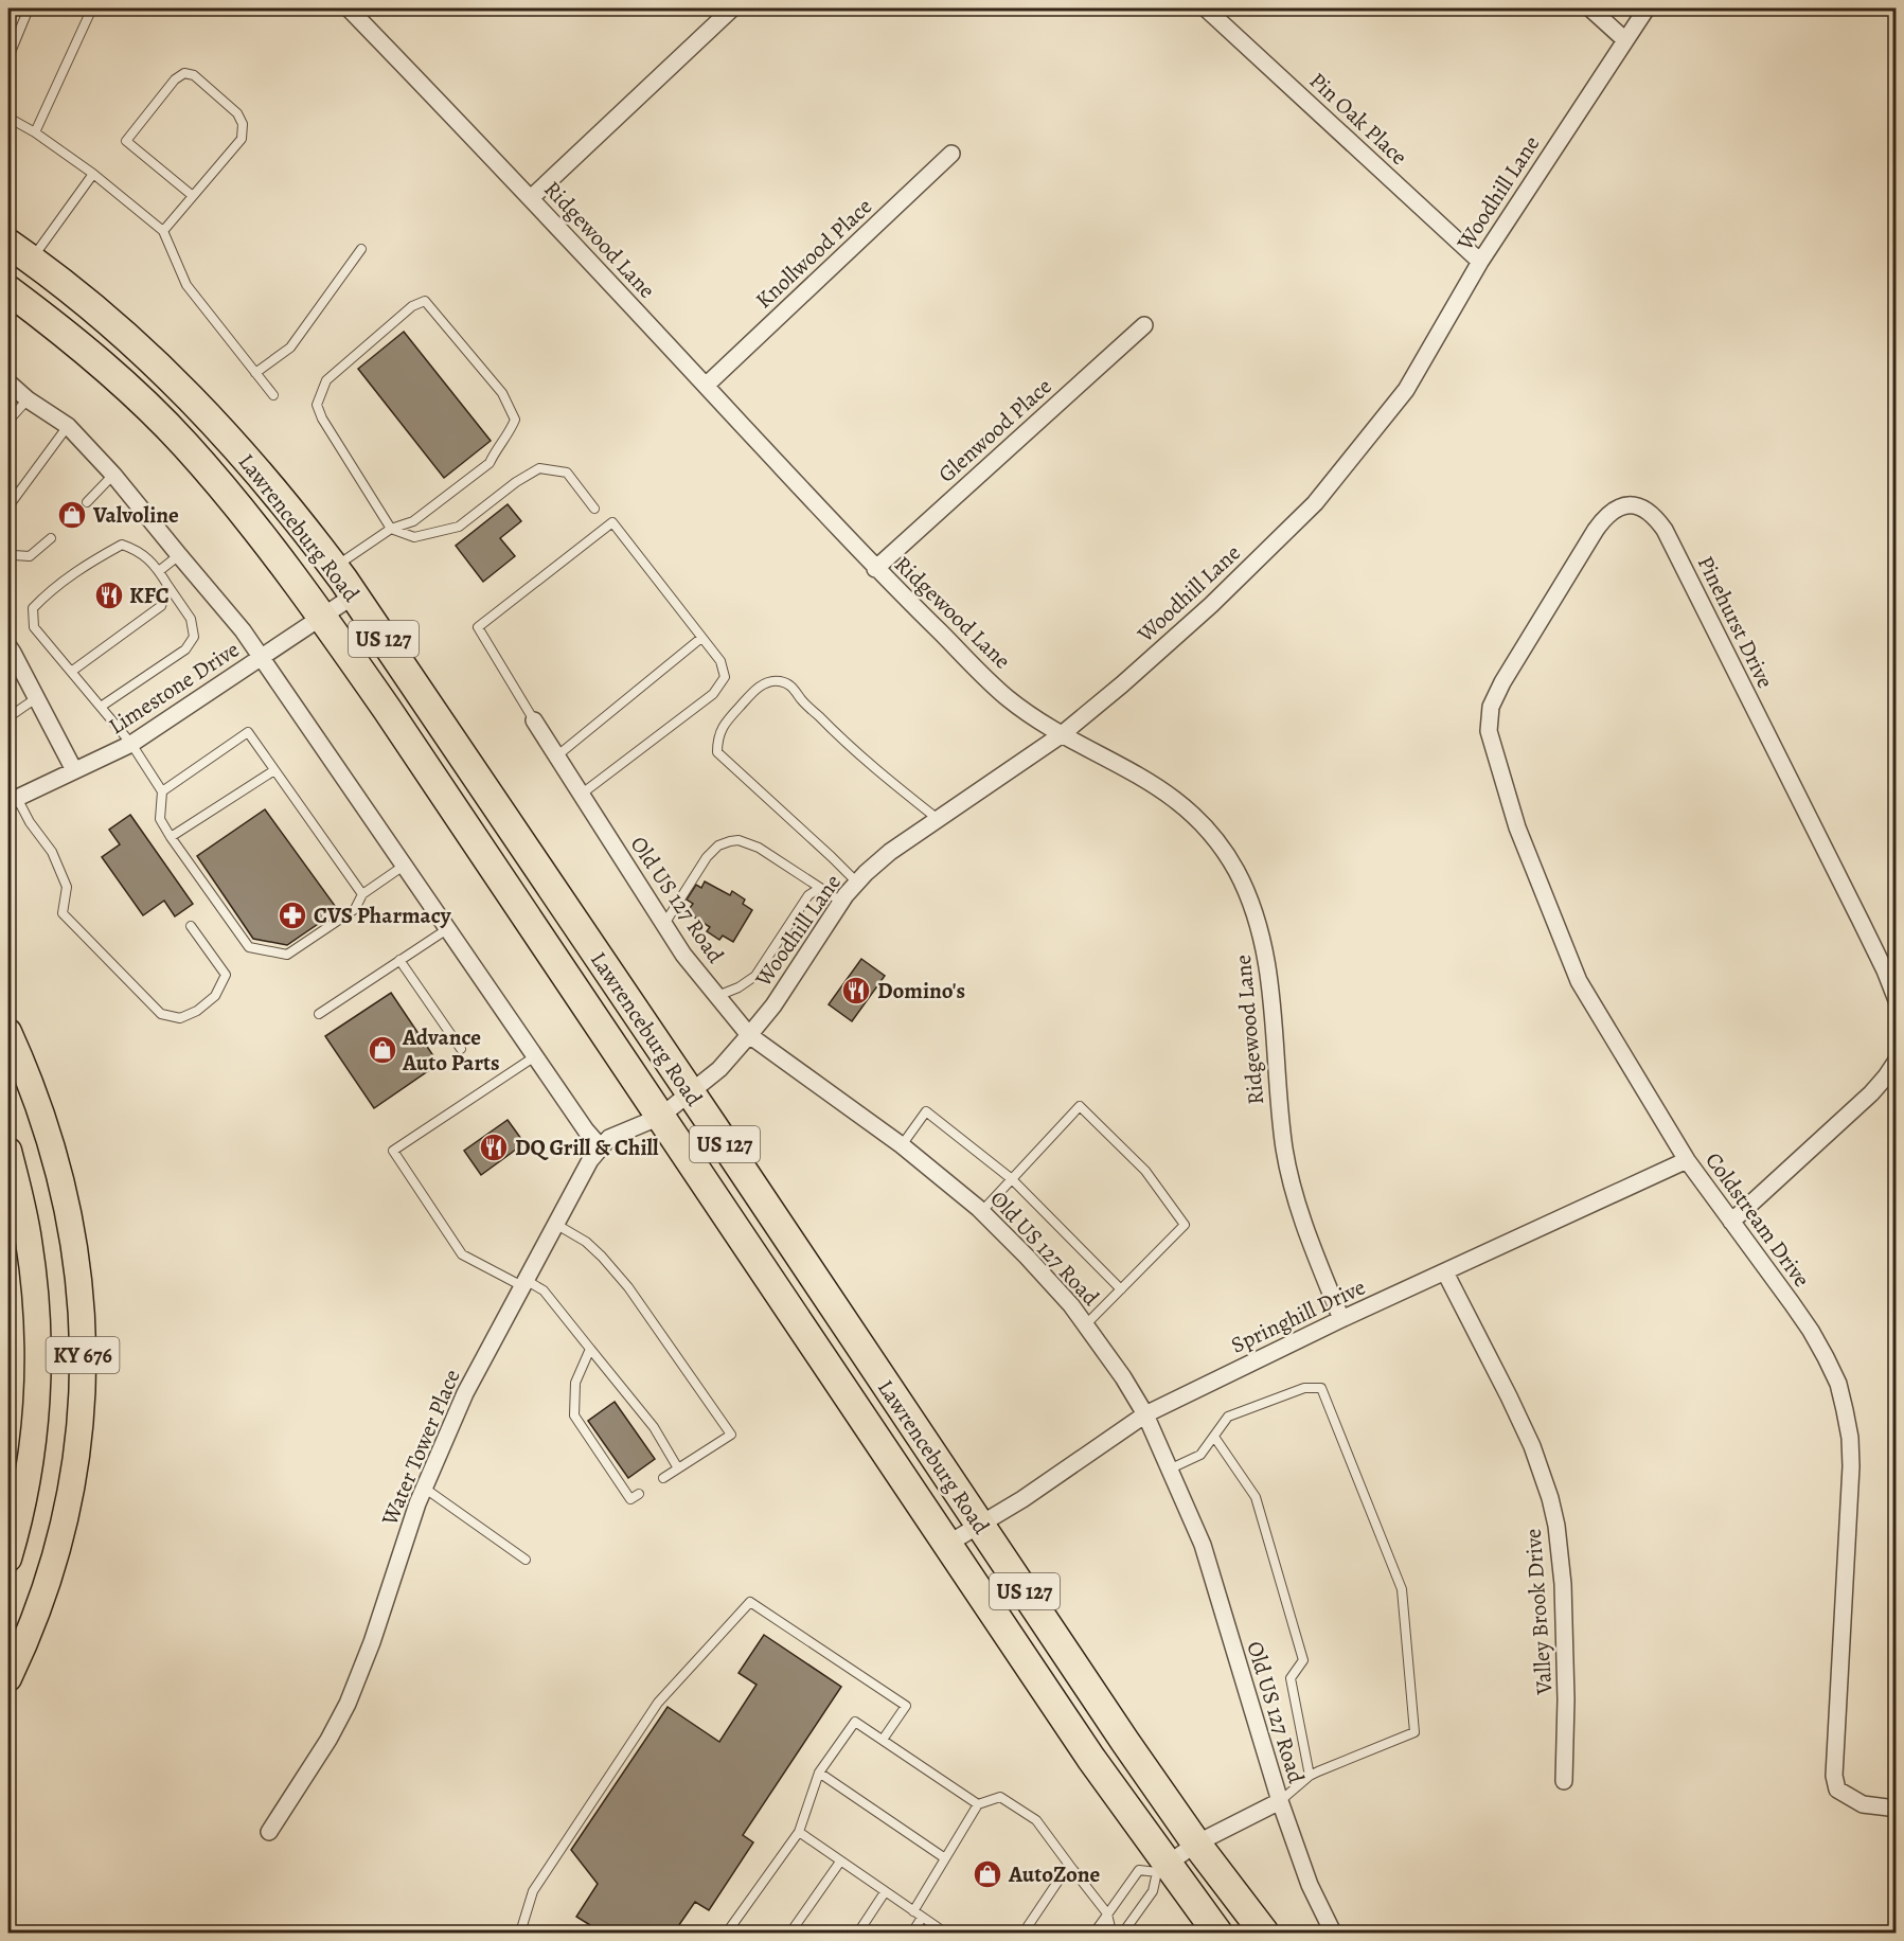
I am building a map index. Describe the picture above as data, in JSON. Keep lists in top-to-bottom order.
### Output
{
  "streets": {
    "highway": ["Lawrenceburg Road", "US 127"],
    "main road": ["KY 676"],
    "street": [
      "Pin Oak Place",
      "Woodhill Lane",
      "Ridgewood Lane",
      "Knollwood Place",
      "Glenwood Place",
      "Pinehurst Drive",
      "Limestone Drive",
      "Old US 127 Road",
      "Coldstream Drive",
      "Springhill Drive",
      "Water Tower Place",
      "Valley Brook Drive"
    ]
  },
  "crossings": [
    ["Pin Oak Place", "Woodhill Lane"],
    ["Woodhill Lane", "Ridgewood Lane"],
    ["Woodhill Lane", "Lawrenceburg Road"],
    ["Woodhill Lane", "Old US 127 Road"],
    ["Woodhill Lane", "Water Tower Place"],
    ["Ridgewood Lane", "Knollwood Place"],
    ["Ridgewood Lane", "Glenwood Place"],
    ["Ridgewood Lane", "Springhill Drive"],
    ["Lawrenceburg Road", "Limestone Drive"],
    ["Lawrenceburg Road", "Springhill Drive"],
    ["Lawrenceburg Road", "Water Tower Place"],
    ["Pinehurst Drive", "Coldstream Drive"],
    ["Old US 127 Road", "Springhill Drive"],
    ["Coldstream Drive", "Springhill Drive"],
    ["Springhill Drive", "Valley Brook Drive"]
  ],
  "places": {
    "shop": ["Valvoline", "Advance Auto Parts", "AutoZone"],
    "restaurant": ["KFC", "Domino's", "DQ Grill & Chill"],
    "pharmacy": ["CVS Pharmacy"]
  }
}
